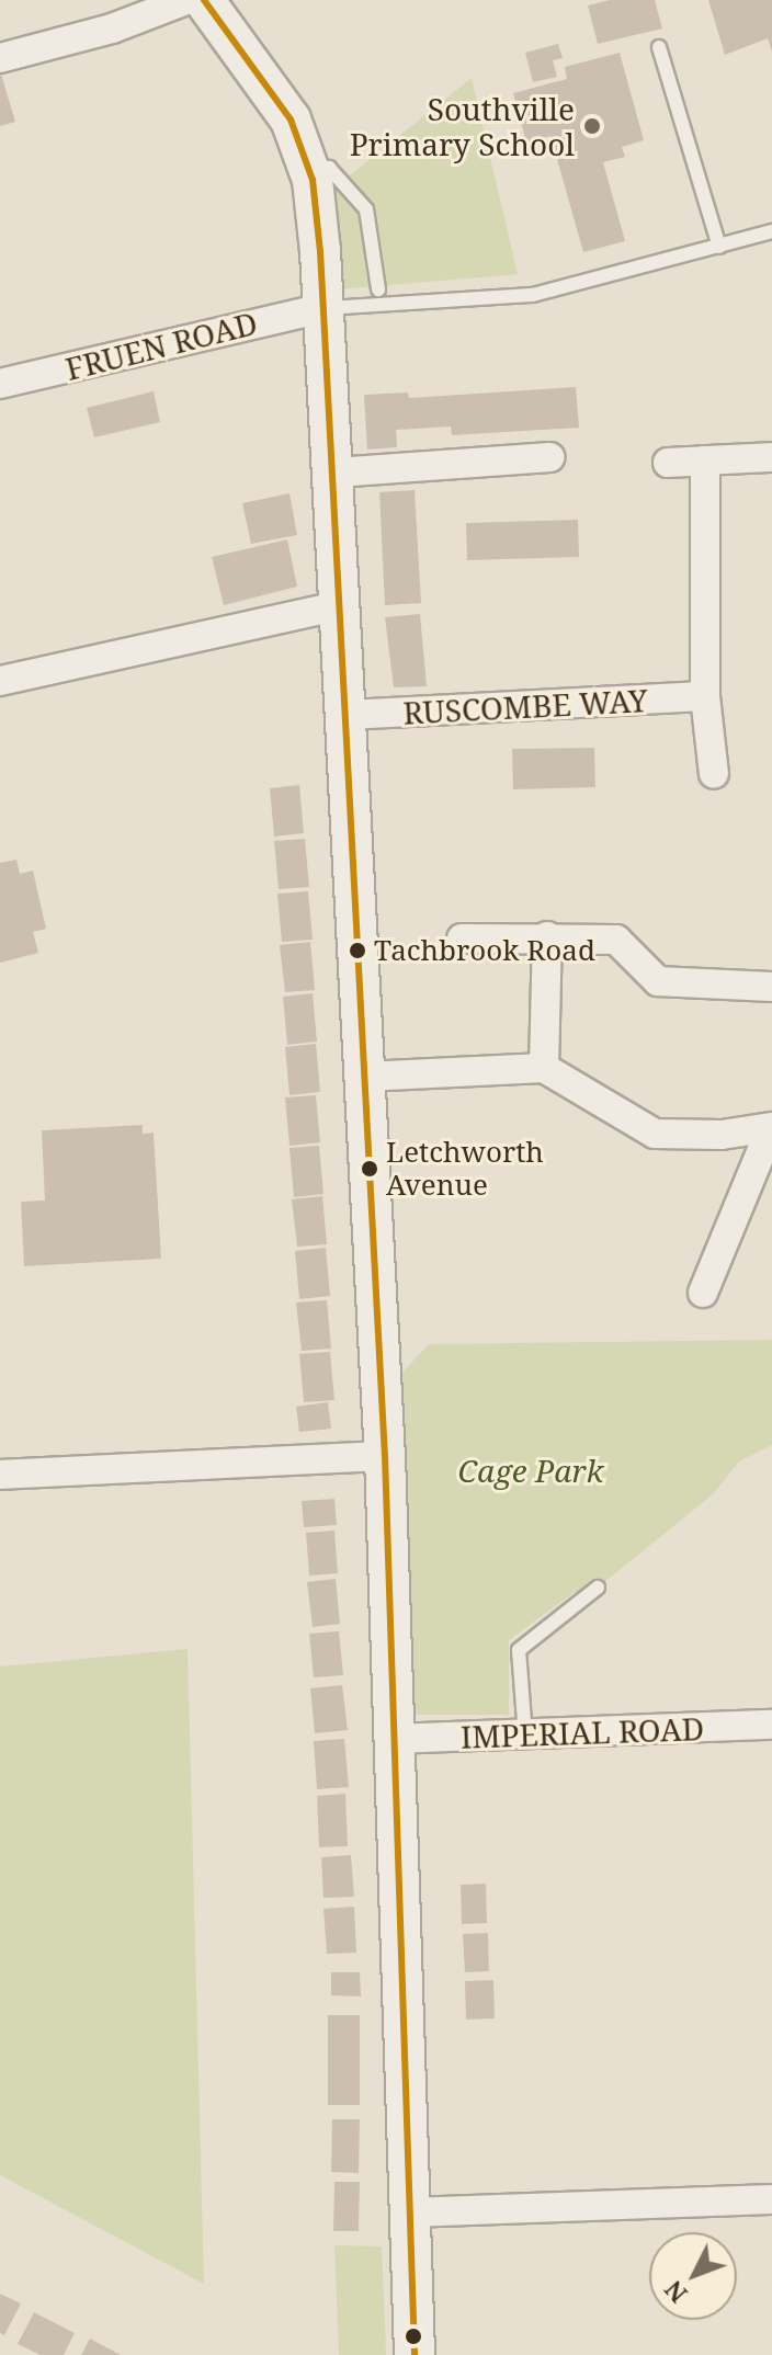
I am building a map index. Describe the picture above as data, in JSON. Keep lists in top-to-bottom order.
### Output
{
  "streets": {
    "street": ["FRUEN ROAD", "RUSCOMBE WAY", "IMPERIAL ROAD"]
  },
  "parks": ["Cage Park"],
  "places": ["Southville Primary School", "Tachbrook Road", "Letchworth Avenue"],
  "north": "bottom left"
}
